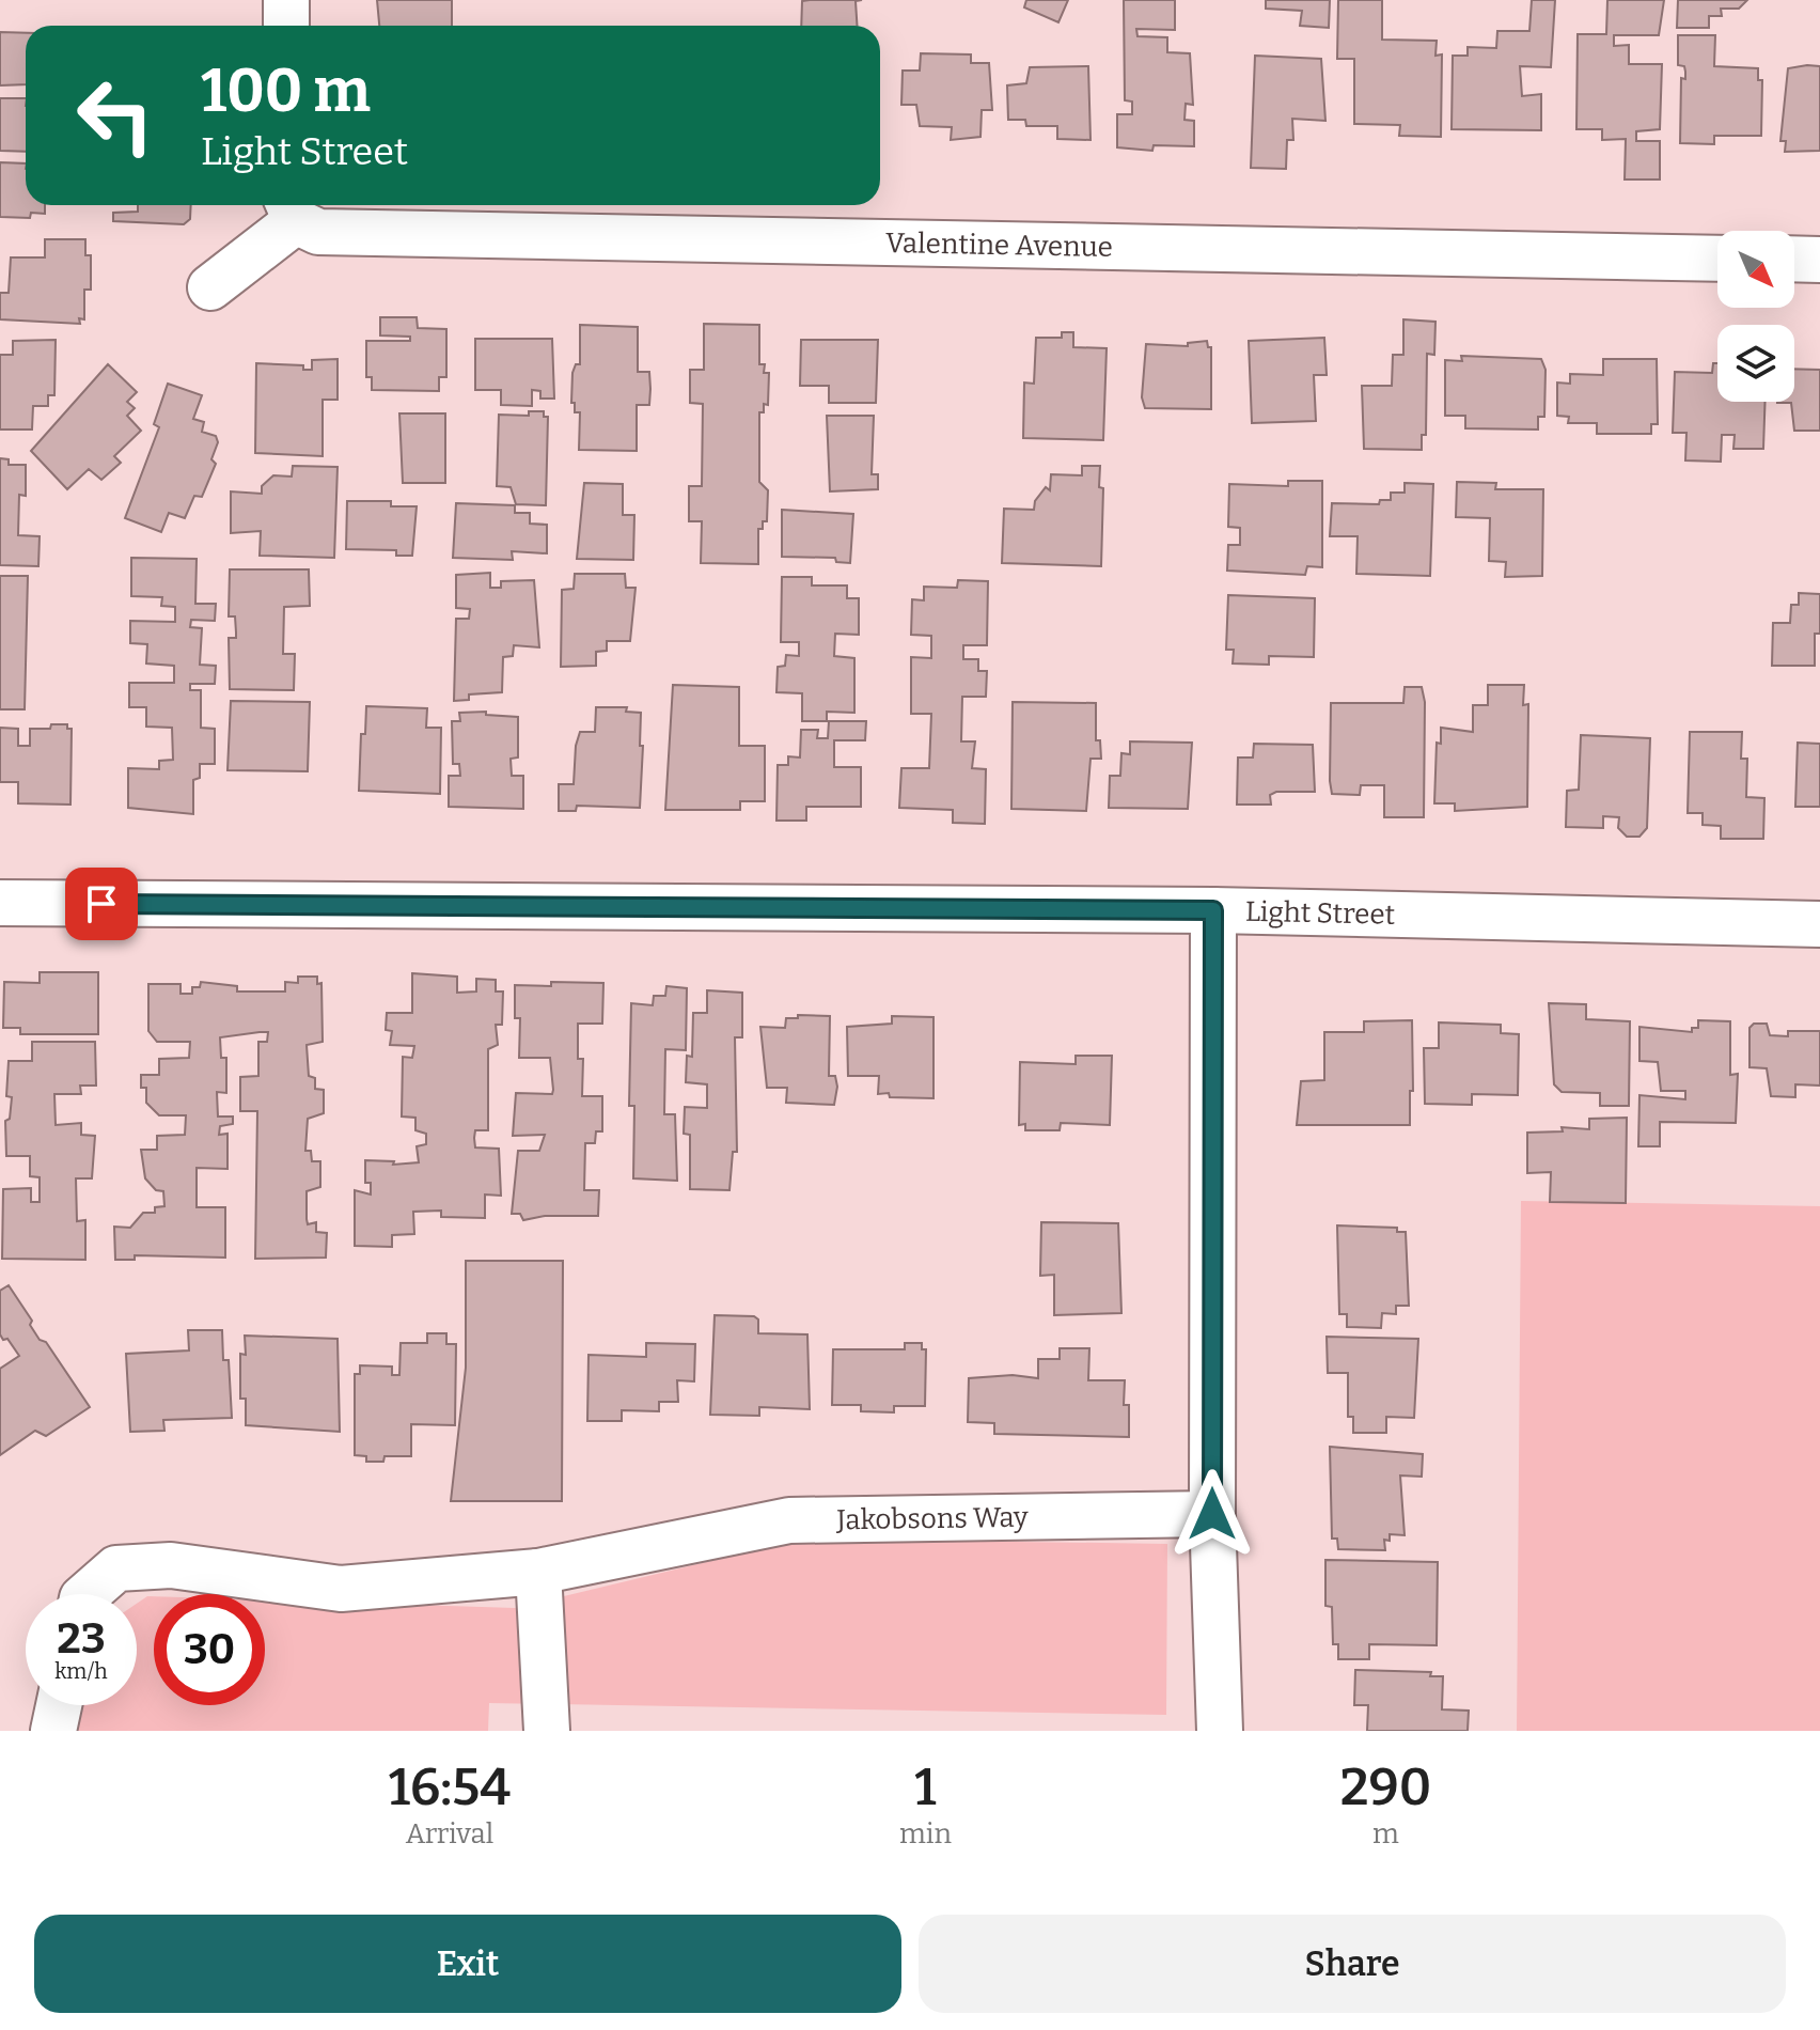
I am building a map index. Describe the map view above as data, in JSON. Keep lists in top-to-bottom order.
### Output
{
  "streets": {
    "street": ["Valentine Avenue", "Light Street", "Jakobsons Way"]
  },
  "north": "bottom right",
  "page": {
    "turn": ["100 m", "Light Street"],
    "speed": "23 km/h",
    "limit": "30",
    "eta": [
      "16:54",
      "Arrival",
      "1",
      "min",
      "290",
      "m"
    ],
    "buttons": ["Exit", "Share"]
  }
}
